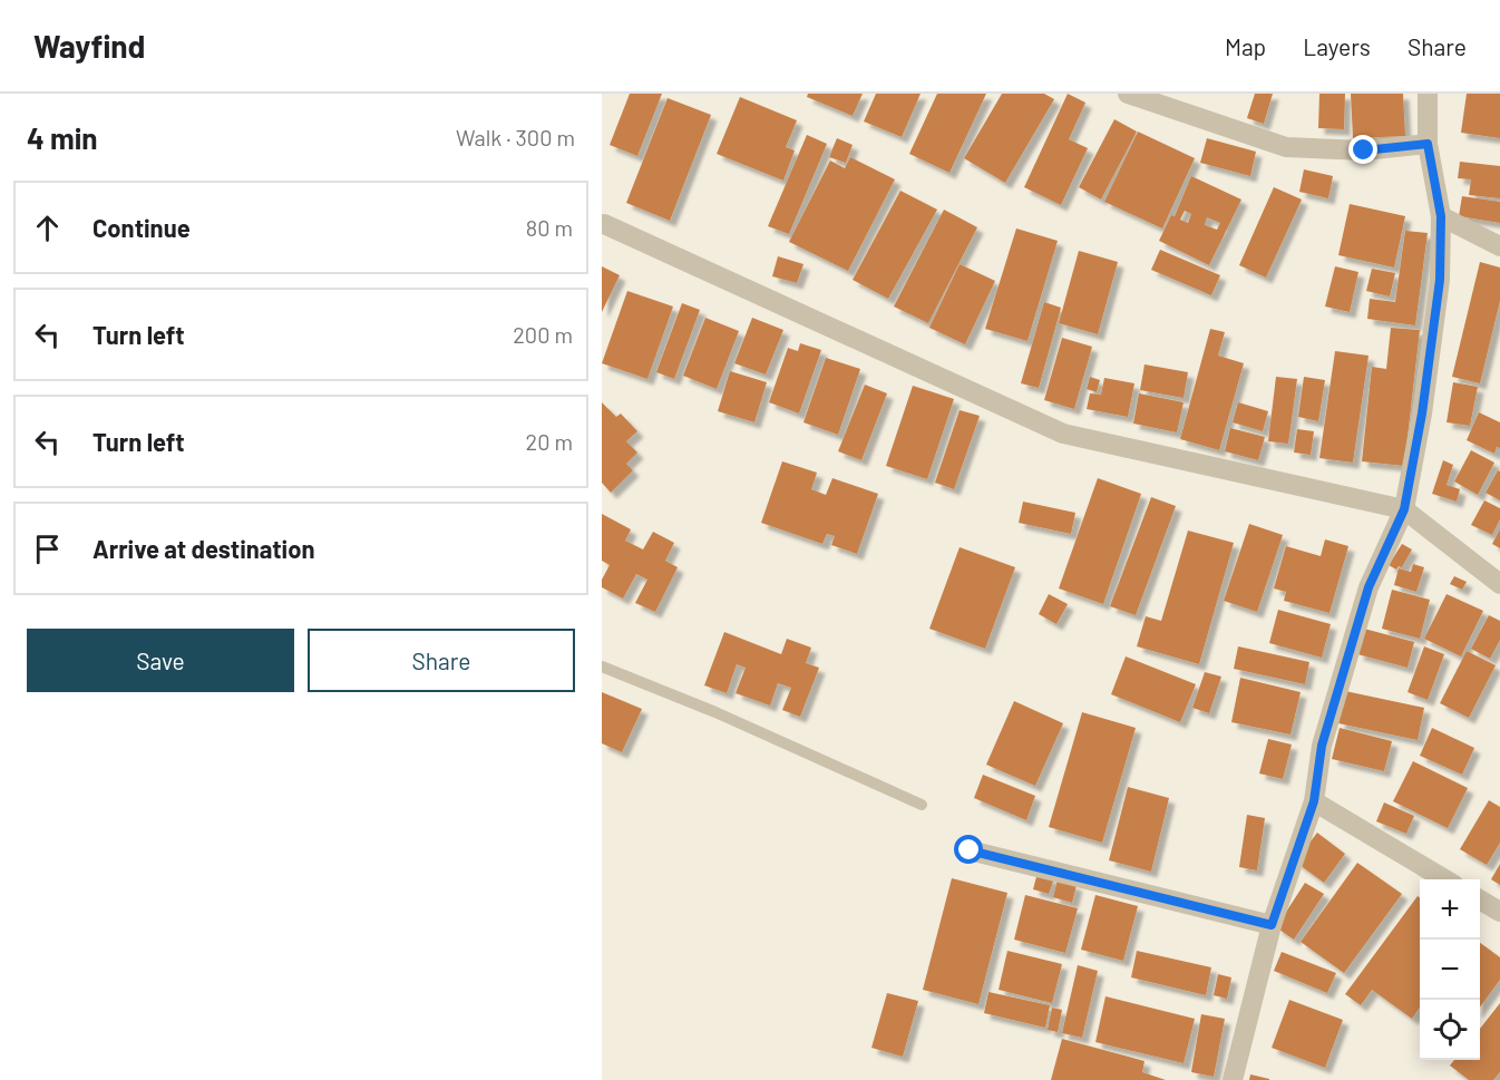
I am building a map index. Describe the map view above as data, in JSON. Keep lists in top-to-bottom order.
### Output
{
  "page": {
    "header": "Wayfind",
    "nav": ["Map", "Layers", "Share"],
    "heading": ["4 min", "Walk · 300 m"],
    "list": [
      ["Continue", "80 m"],
      ["Turn left", "200 m"],
      ["Turn left", "20 m"],
      "Arrive at destination"
    ],
    "buttons": ["Save", "Share"],
    "map_buttons": ["+", "−"]
  }
}
